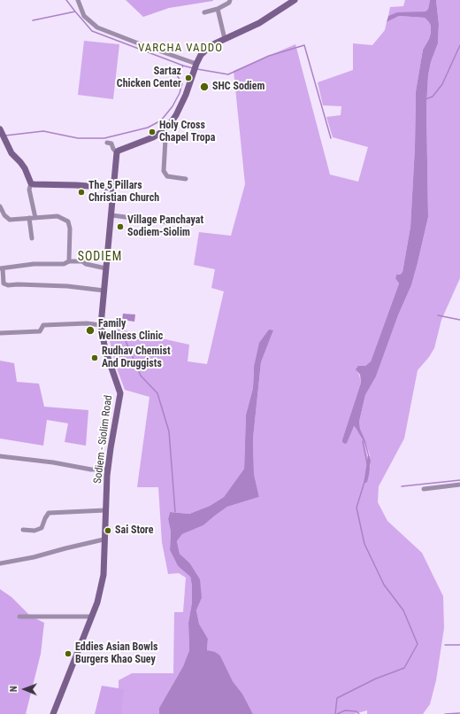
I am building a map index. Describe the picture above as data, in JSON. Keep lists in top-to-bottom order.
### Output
{
  "streets": {
    "main road": ["Sodiem - Siolim Road"]
  },
  "districts": ["VARCHA VADDO", "SODIEM"],
  "places": [
    "Sartaz Chicken Center",
    "SHC Sodiem",
    "Holy Cross Chapel Tropa",
    "The 5 Pillars Christian Church",
    "Village Panchayat Sodiem-Siolim",
    "Family Wellness Clinic",
    "Rudhav Chemist And Druggists",
    "Sai Store",
    "Eddies Asian Bowls Burgers Khao Suey"
  ],
  "north": "left"
}
